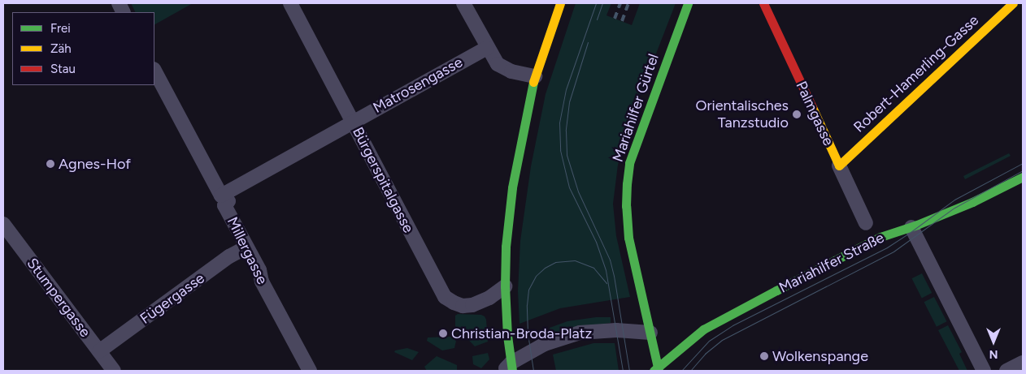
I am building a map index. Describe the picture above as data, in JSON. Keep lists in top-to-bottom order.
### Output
{
  "streets": {
    "street": [
      "Robert-Hamerling-Gasse",
      "Matrosengasse",
      "Mariahilfer Gürtel",
      "Palmgasse",
      "Bürgerspitalgasse",
      "Millergasse",
      "Mariahilfer Straße",
      "Stumpergasse",
      "Fügergasse"
    ]
  },
  "crossings": [
    ["Robert-Hamerling-Gasse", "Palmgasse"],
    ["Matrosengasse", "Bürgerspitalgasse"],
    ["Matrosengasse", "Millergasse"],
    ["Mariahilfer Gürtel", "Mariahilfer Straße"],
    ["Millergasse", "Fügergasse"],
    ["Stumpergasse", "Fügergasse"]
  ],
  "places": [
    "Orientalisches Tanzstudio",
    "Agnes-Hof",
    "Christian-Broda-Platz",
    "Wolkenspange"
  ],
  "legend": ["Frei", "Zäh", "Stau"],
  "north": "bottom"
}
